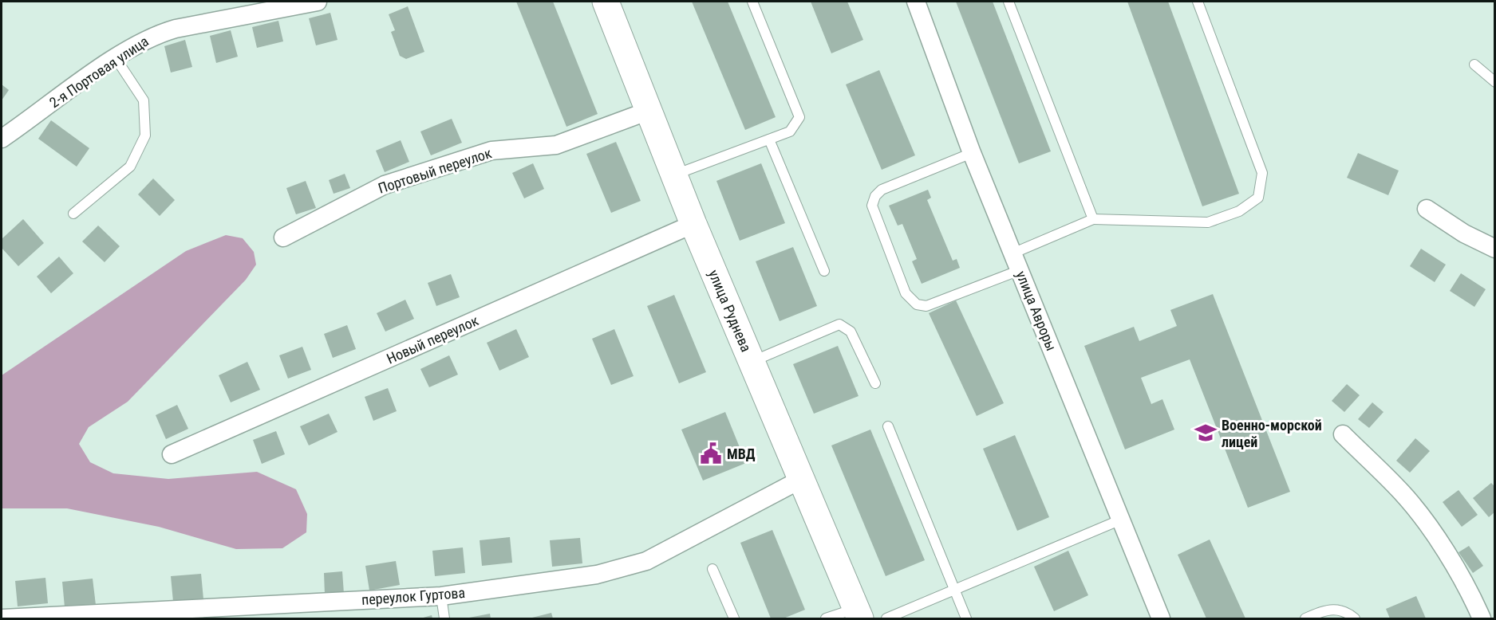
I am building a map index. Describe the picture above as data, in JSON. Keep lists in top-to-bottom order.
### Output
{
  "streets": {
    "main road": ["улица Руднева"],
    "street": [
      "2-я Портовая улица",
      "Портовый переулок",
      "улица Авроры",
      "Новый переулок",
      "переулок Гуртова"
    ]
  },
  "crossings": [
    ["Портовый переулок", "улица Руднева"],
    ["улица Руднева", "Новый переулок"],
    ["улица Руднева", "переулок Гуртова"]
  ],
  "places": {
    "school or university": ["Военно-морской лицей"],
    "public building": ["МВД"]
  }
}
